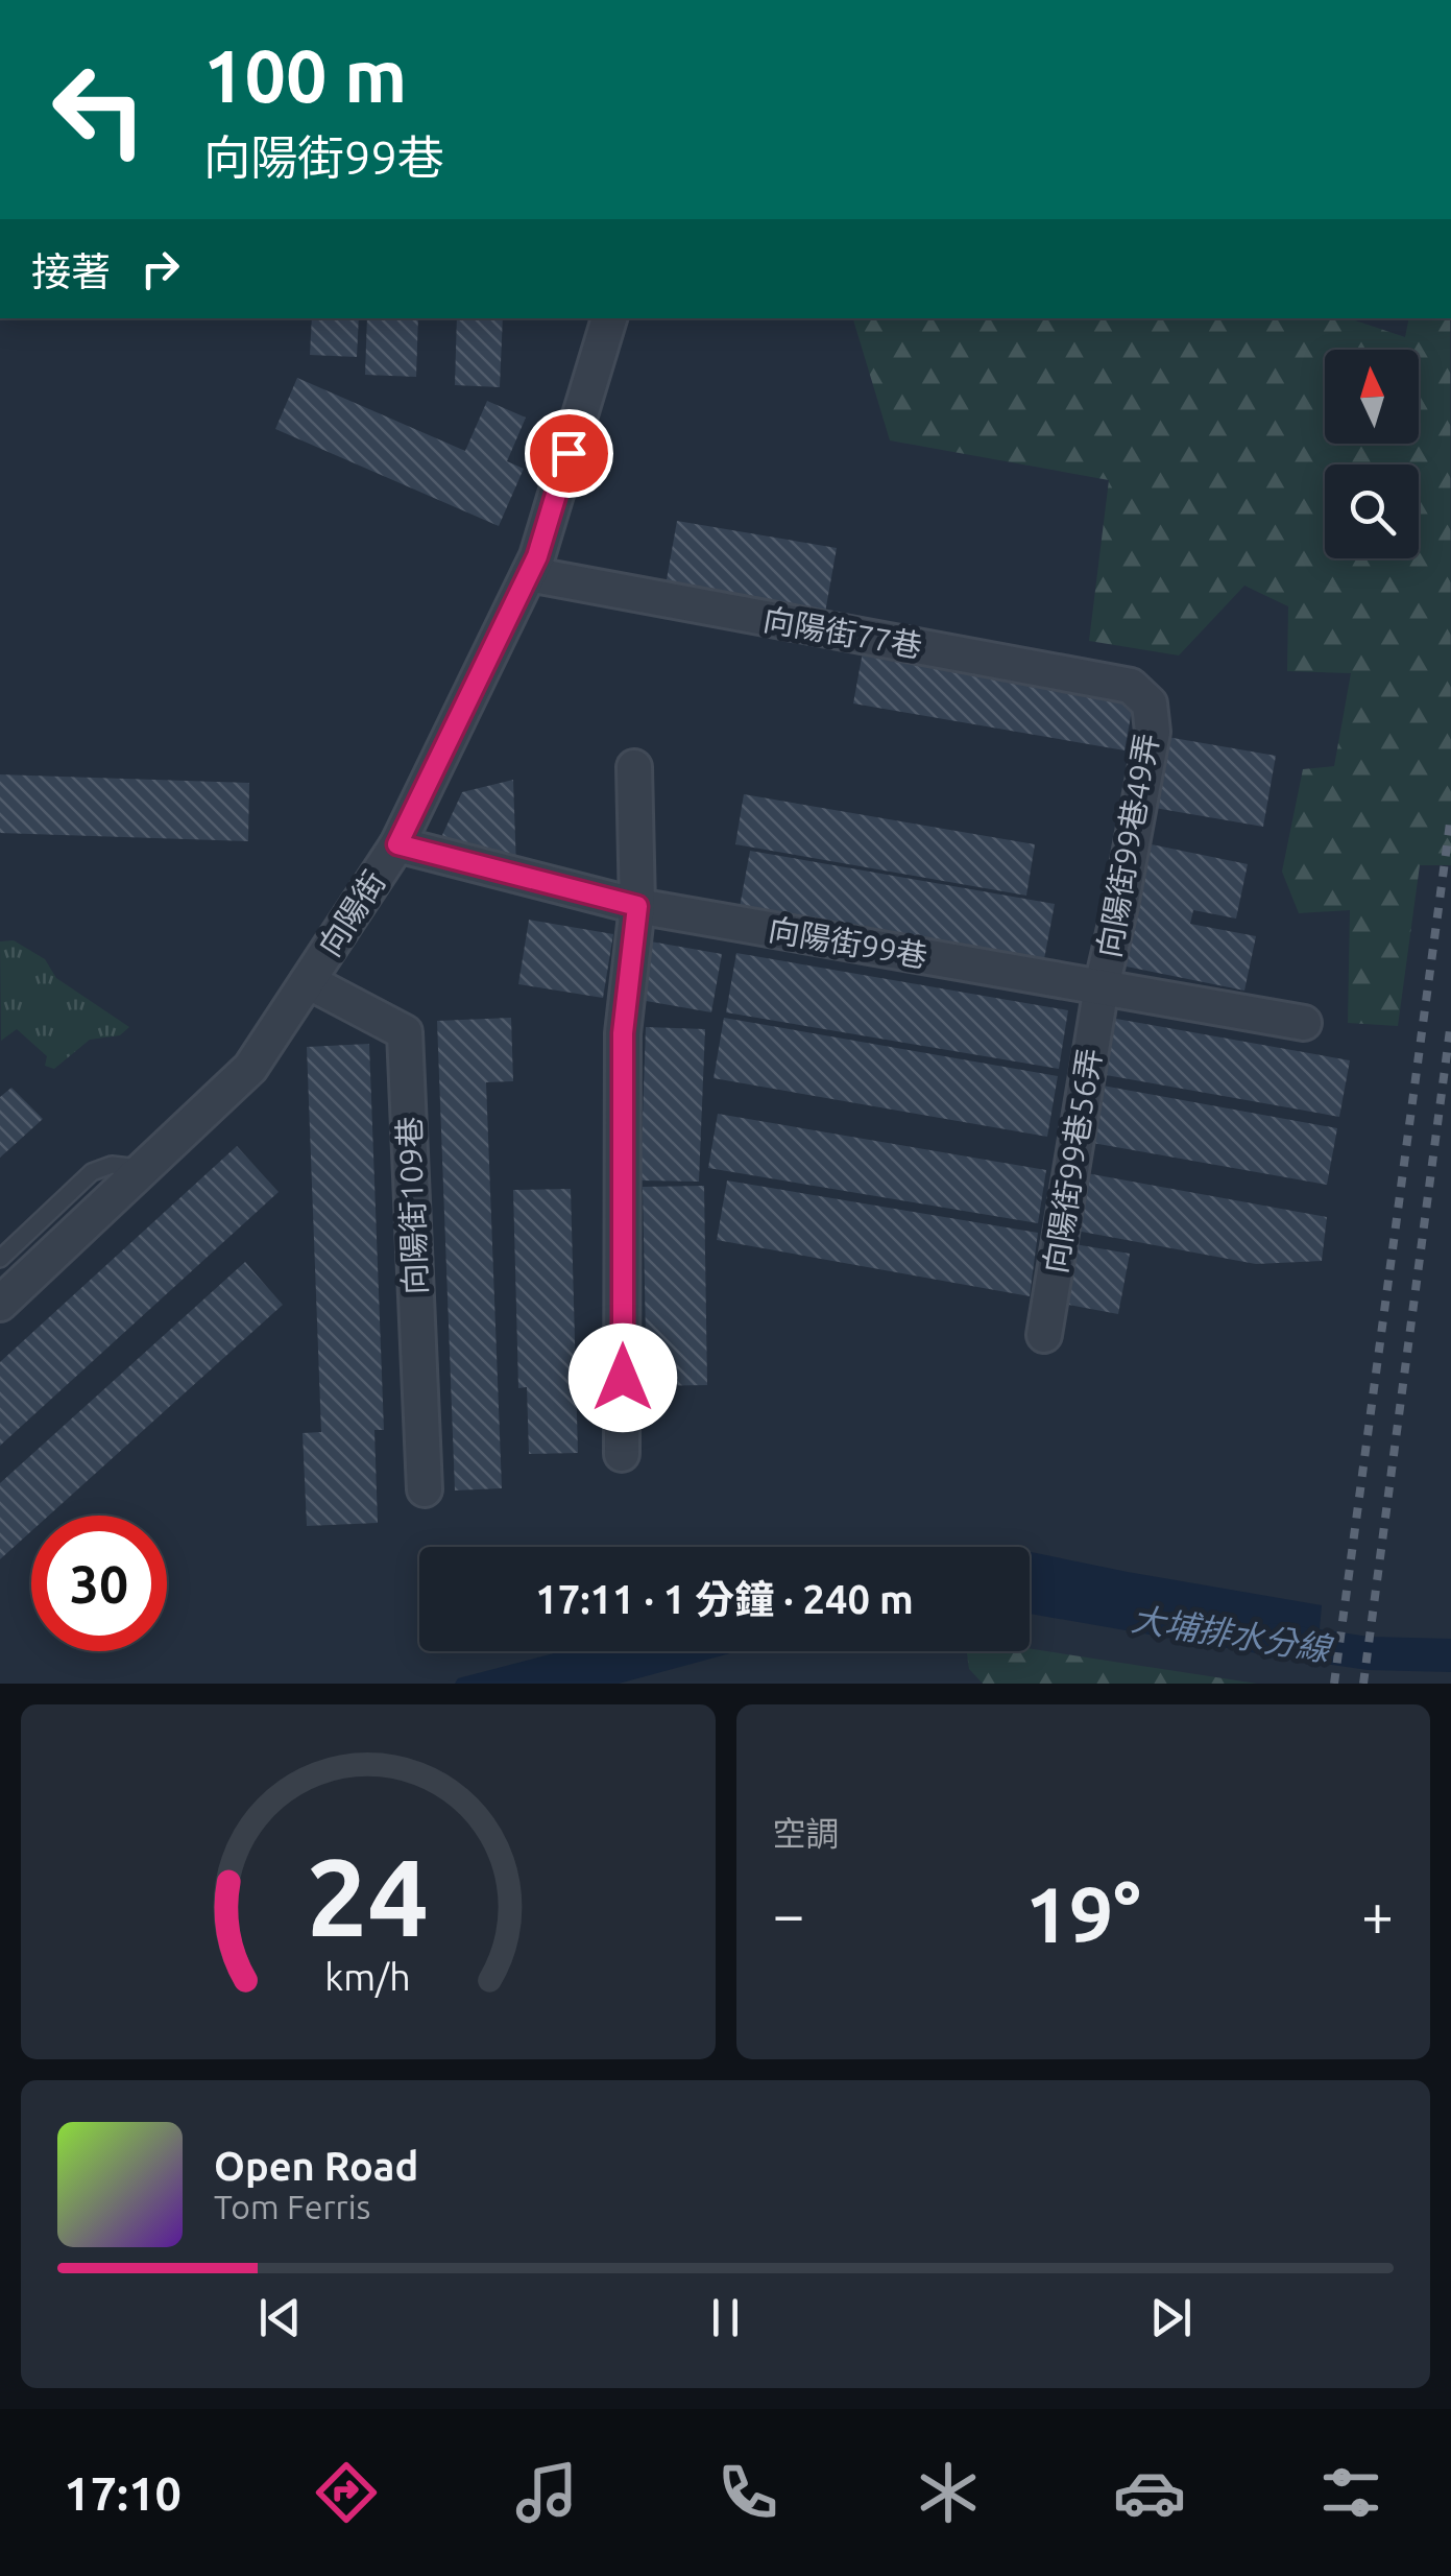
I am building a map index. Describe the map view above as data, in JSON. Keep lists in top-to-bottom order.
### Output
{
  "streets": {
    "street": [
      "向陽街77巷",
      "向陽街99巷49弄",
      "向陽街",
      "向陽街99巷",
      "向陽街99巷56弄",
      "向陽街109巷"
    ]
  },
  "crossings": [
    ["向陽街77巷", "向陽街99巷49弄"],
    ["向陽街77巷", "向陽街"],
    ["向陽街99巷49弄", "向陽街99巷"],
    ["向陽街99巷49弄", "向陽街99巷56弄"],
    ["向陽街", "向陽街99巷"],
    ["向陽街", "向陽街109巷"],
    ["向陽街99巷", "向陽街99巷56弄"]
  ],
  "water": ["大埔排水分線"],
  "north": "top",
  "page": {
    "turn": ["100 m", "向陽街99巷"],
    "then": "接著",
    "limit": "30",
    "trip": "17:11 · 1 分鐘 · 240 m",
    "tile": "空調",
    "heat": ["−", "19°", "+"],
    "song": ["Open Road", "Tom Ferris"],
    "tabs": "17:10",
    "gauge": ["24", "km/h"]
  }
}
